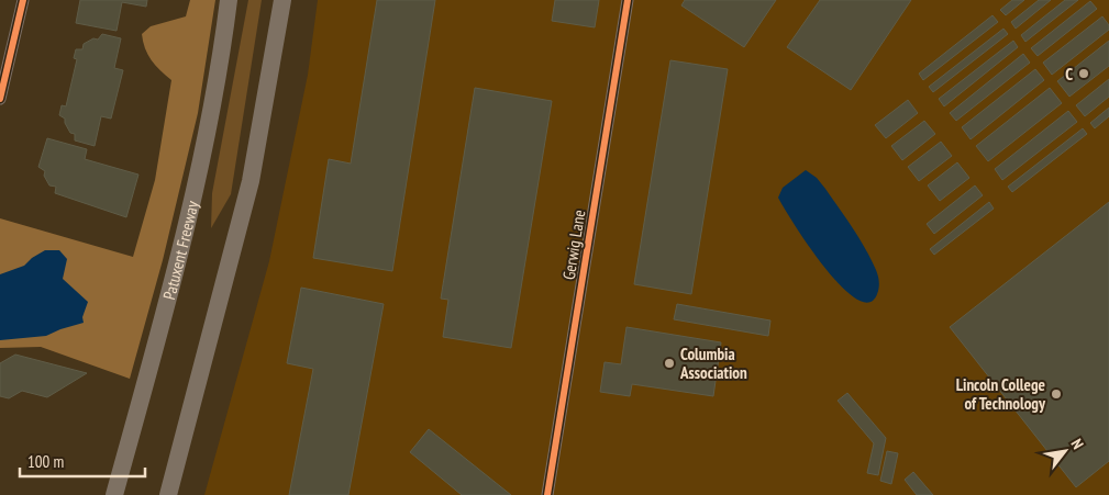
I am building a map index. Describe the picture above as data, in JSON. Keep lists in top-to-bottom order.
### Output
{
  "streets": {
    "highway": ["Patuxent Freeway"],
    "street": ["Gerwig Lane"]
  },
  "places": ["C", "Columbia Association", "Lincoln College of Technology"],
  "scale_bar": "100 m",
  "north": "top right"
}
